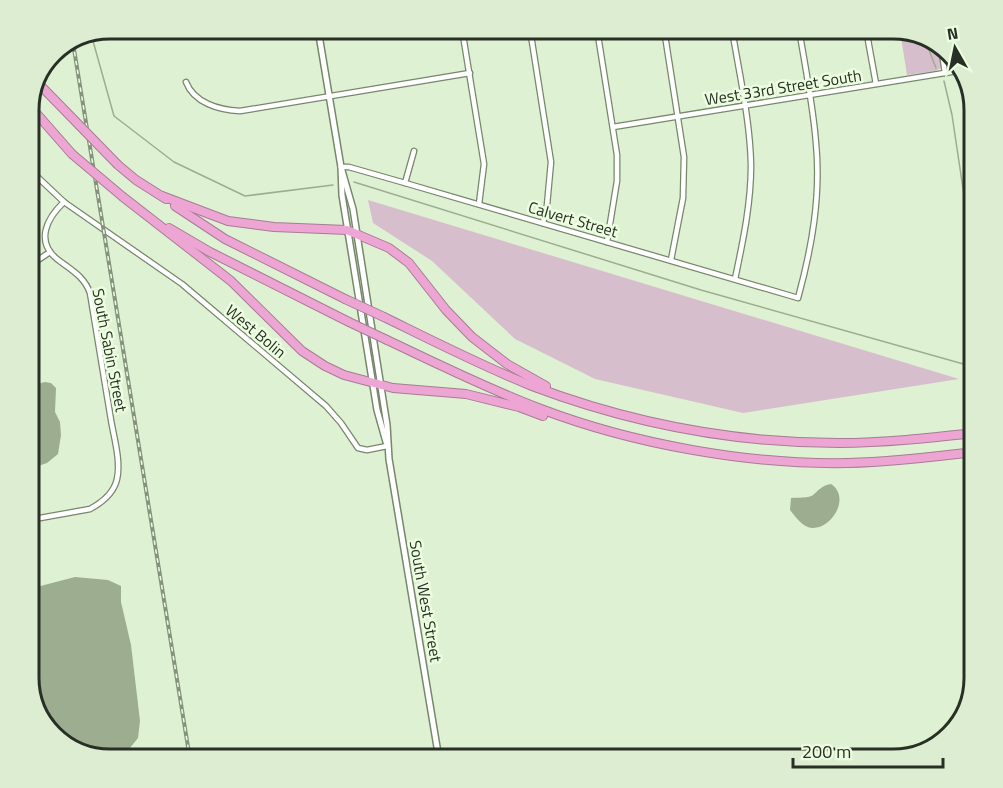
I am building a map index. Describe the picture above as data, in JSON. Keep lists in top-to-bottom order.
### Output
{
  "streets": {
    "street": [
      "West 33rd Street South",
      "Calvert Street",
      "West Bolin",
      "South Sabin Street",
      "South West Street"
    ]
  },
  "crossings": [
    ["West 33rd Street South", "Calvert Street"],
    ["Calvert Street", "South West Street"],
    ["West Bolin", "South West Street"]
  ],
  "scale_bar": "200 m",
  "north": "top"
}
